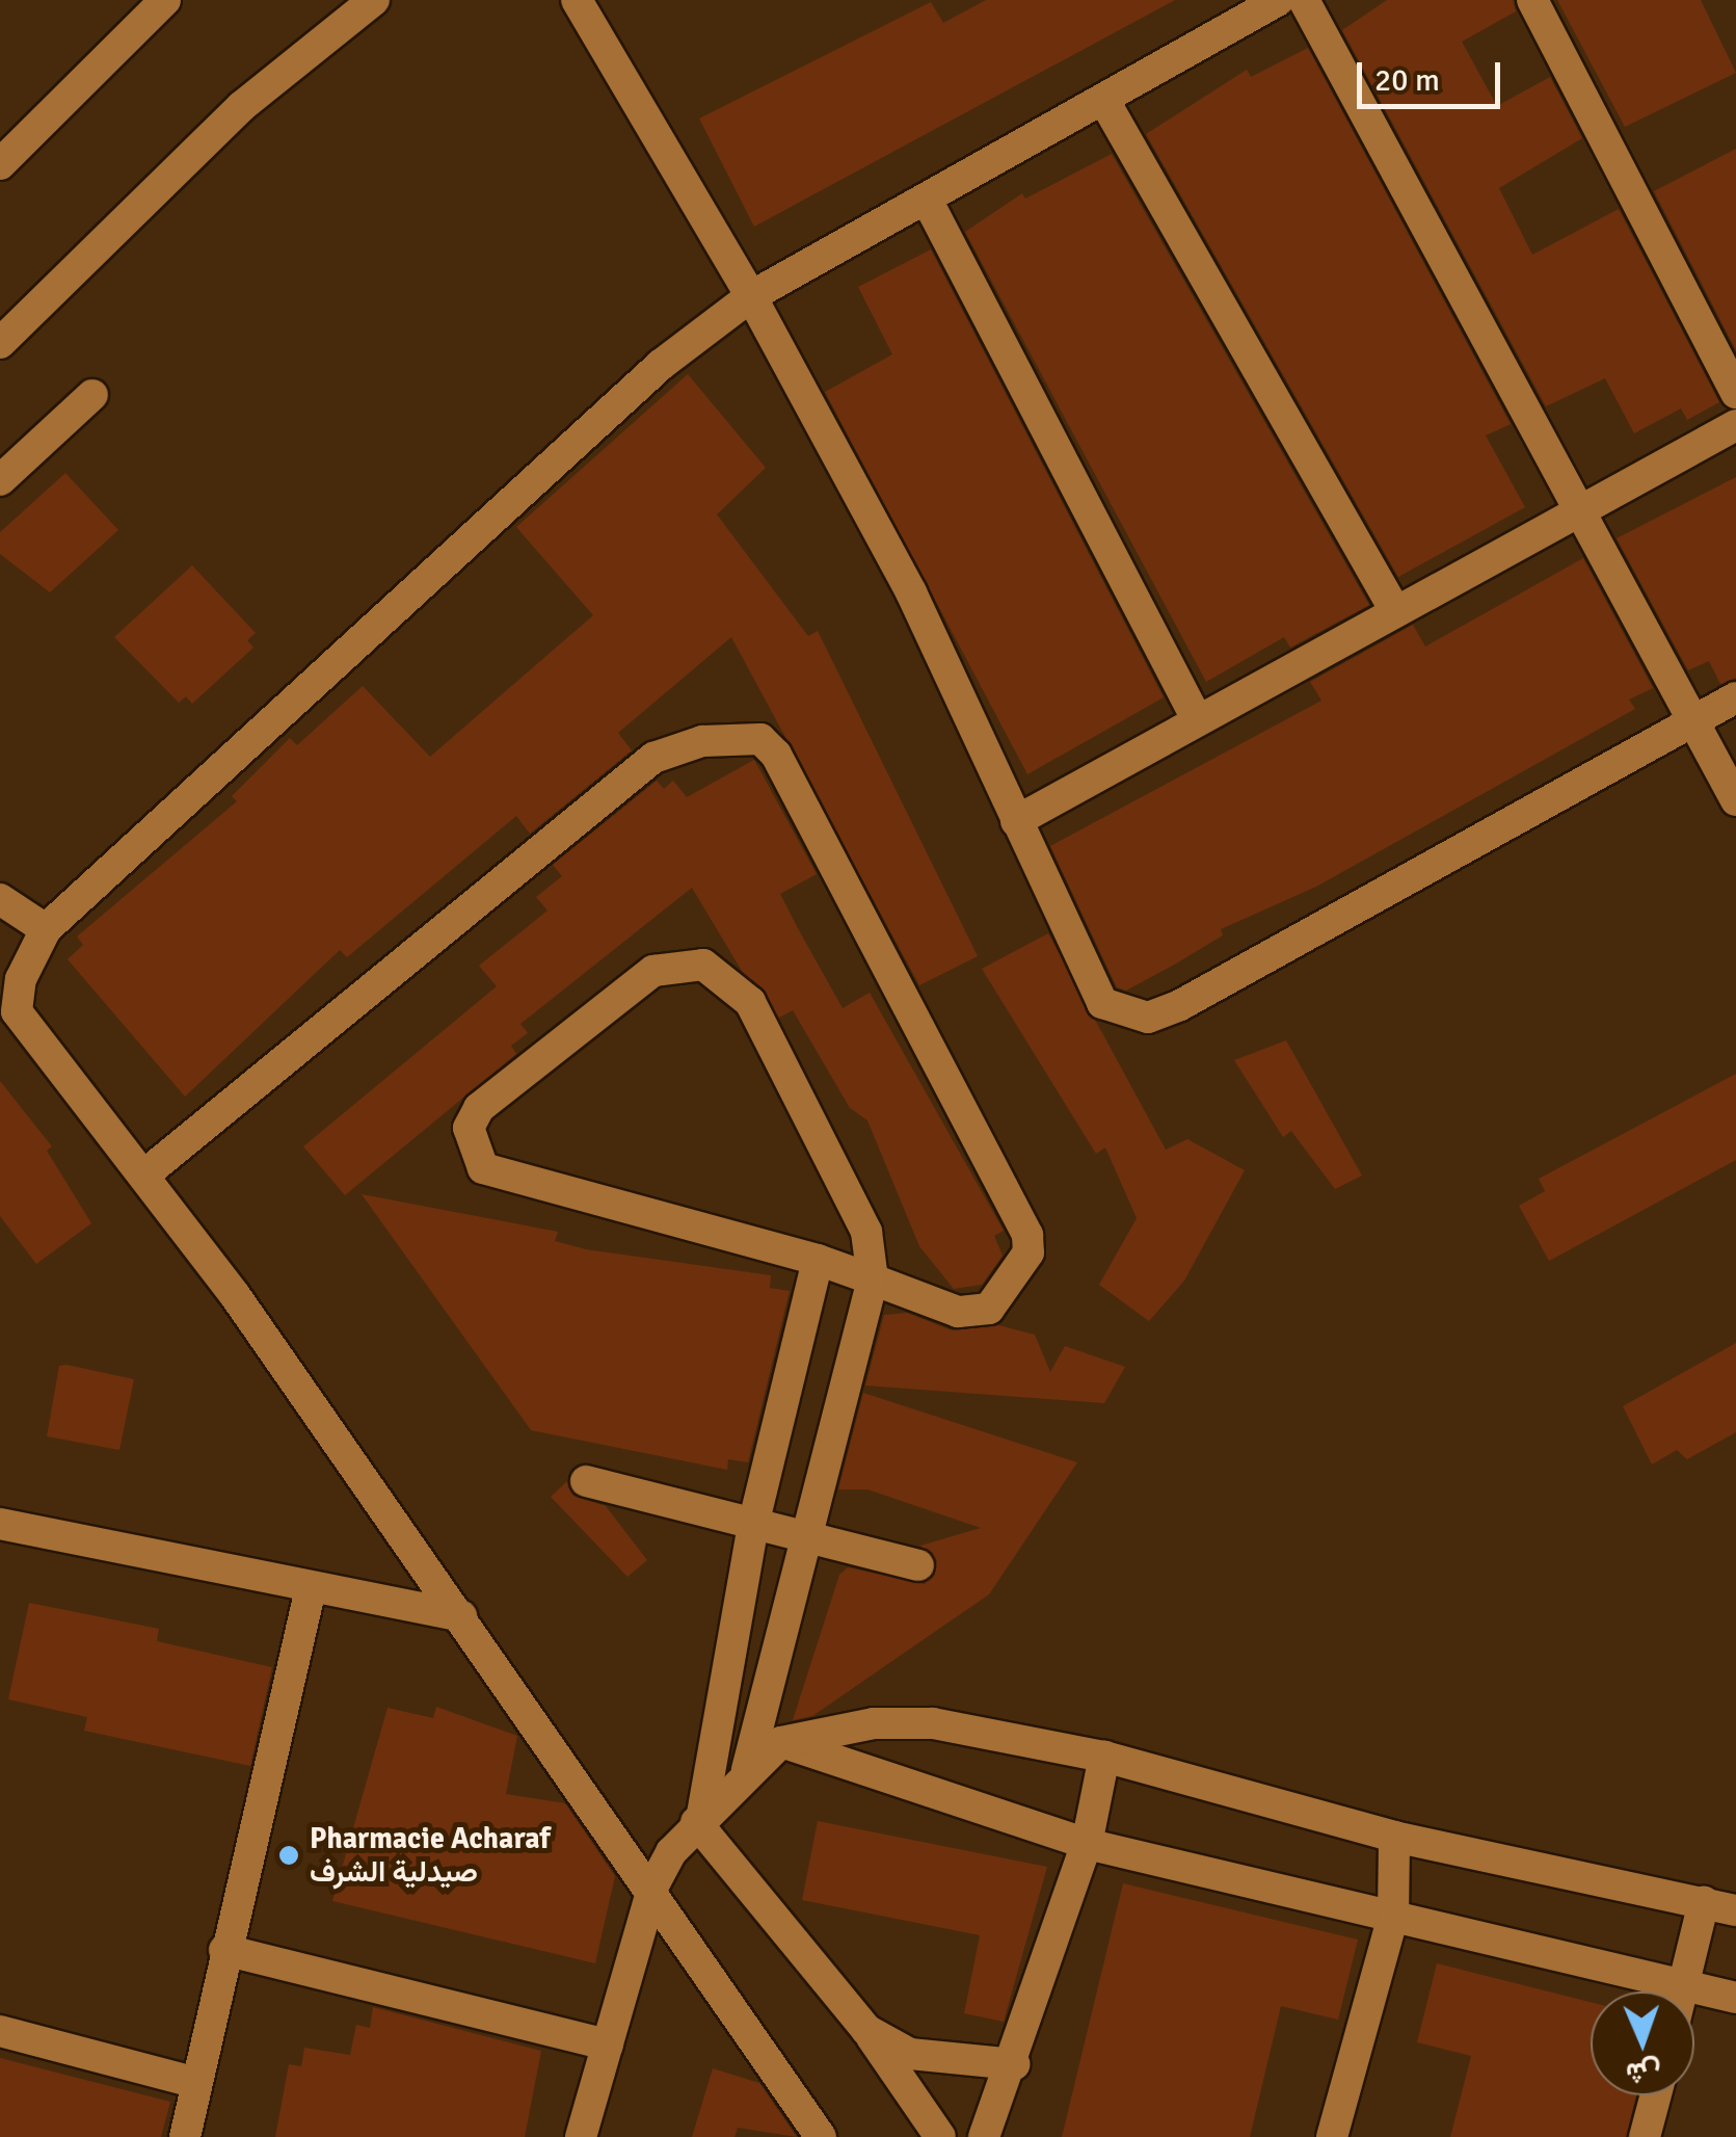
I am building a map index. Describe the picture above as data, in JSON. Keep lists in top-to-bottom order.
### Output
{
  "places": ["Pharmacie Acharaf صيدلية الشرف"],
  "scale_bar": "20 m",
  "north": "bottom"
}
